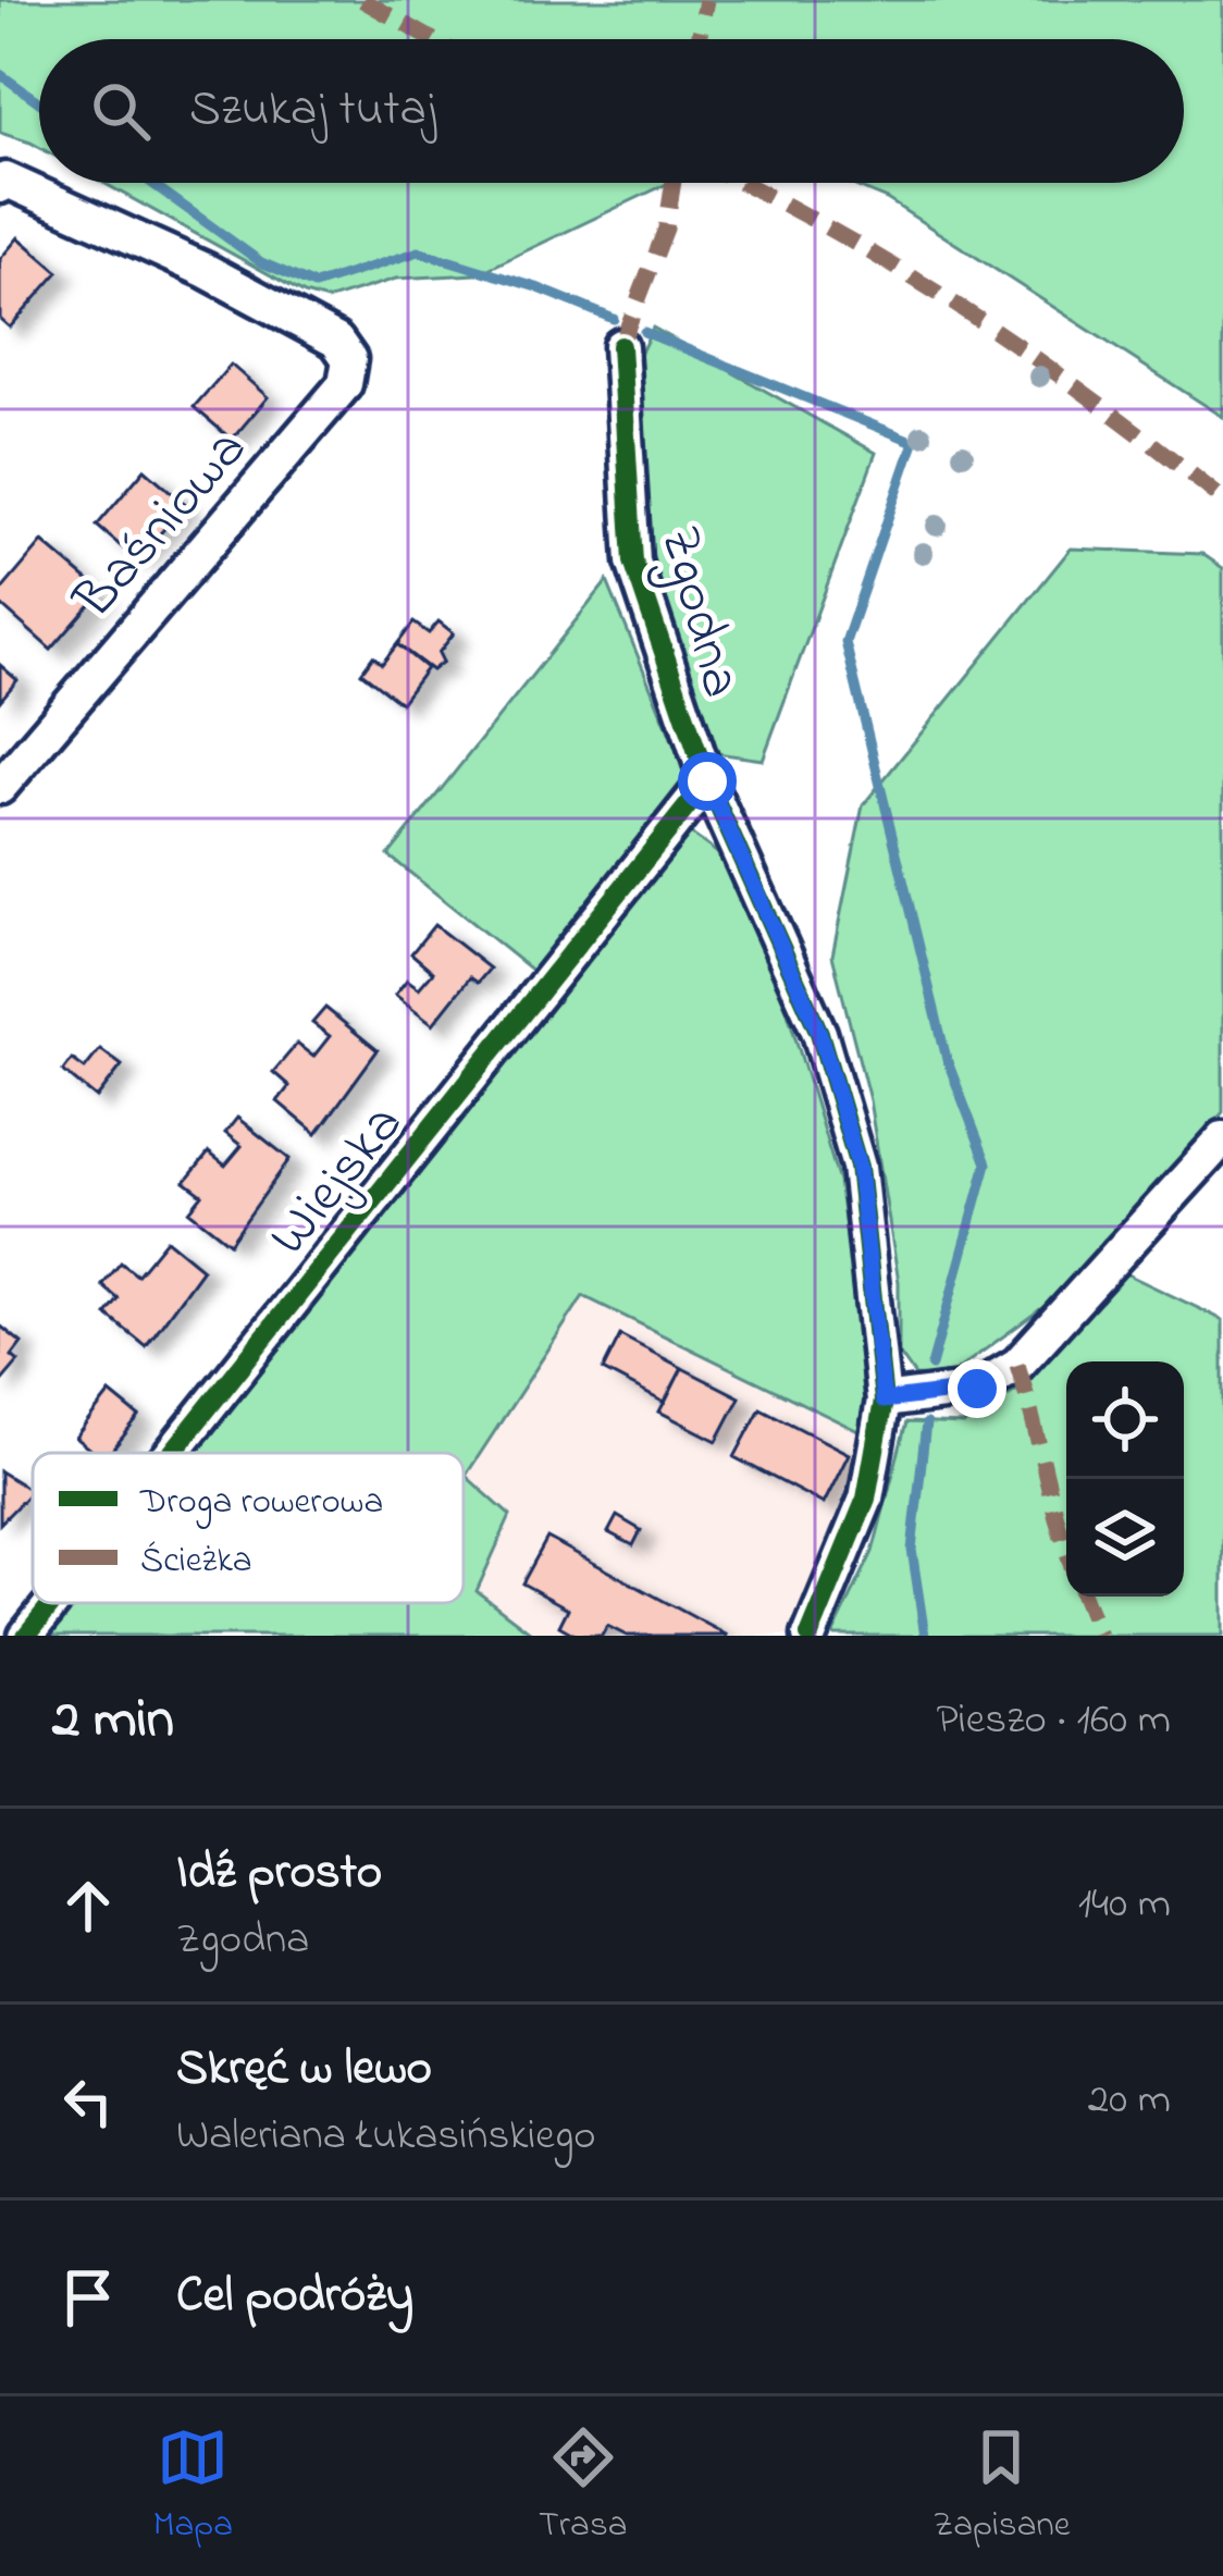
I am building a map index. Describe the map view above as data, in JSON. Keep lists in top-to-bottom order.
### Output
{
  "streets": {
    "street": ["Baśniowa", "Zgodna", "Wiejska"]
  },
  "crossings": [
    ["Zgodna", "Wiejska"]
  ],
  "legend": ["Droga rowerowa", "Ścieżka"],
  "page": {
    "search": "Szukaj tutaj",
    "heading": ["2 min", "Pieszo · 160 m"],
    "list": [
      ["Idź prosto", "Zgodna", "140 m"],
      ["Skręć w lewo", "Waleriana Łukasińskiego", "20 m"],
      "Cel podróży"
    ],
    "nav": ["Mapa", "Trasa", "Zapisane"]
  }
}
